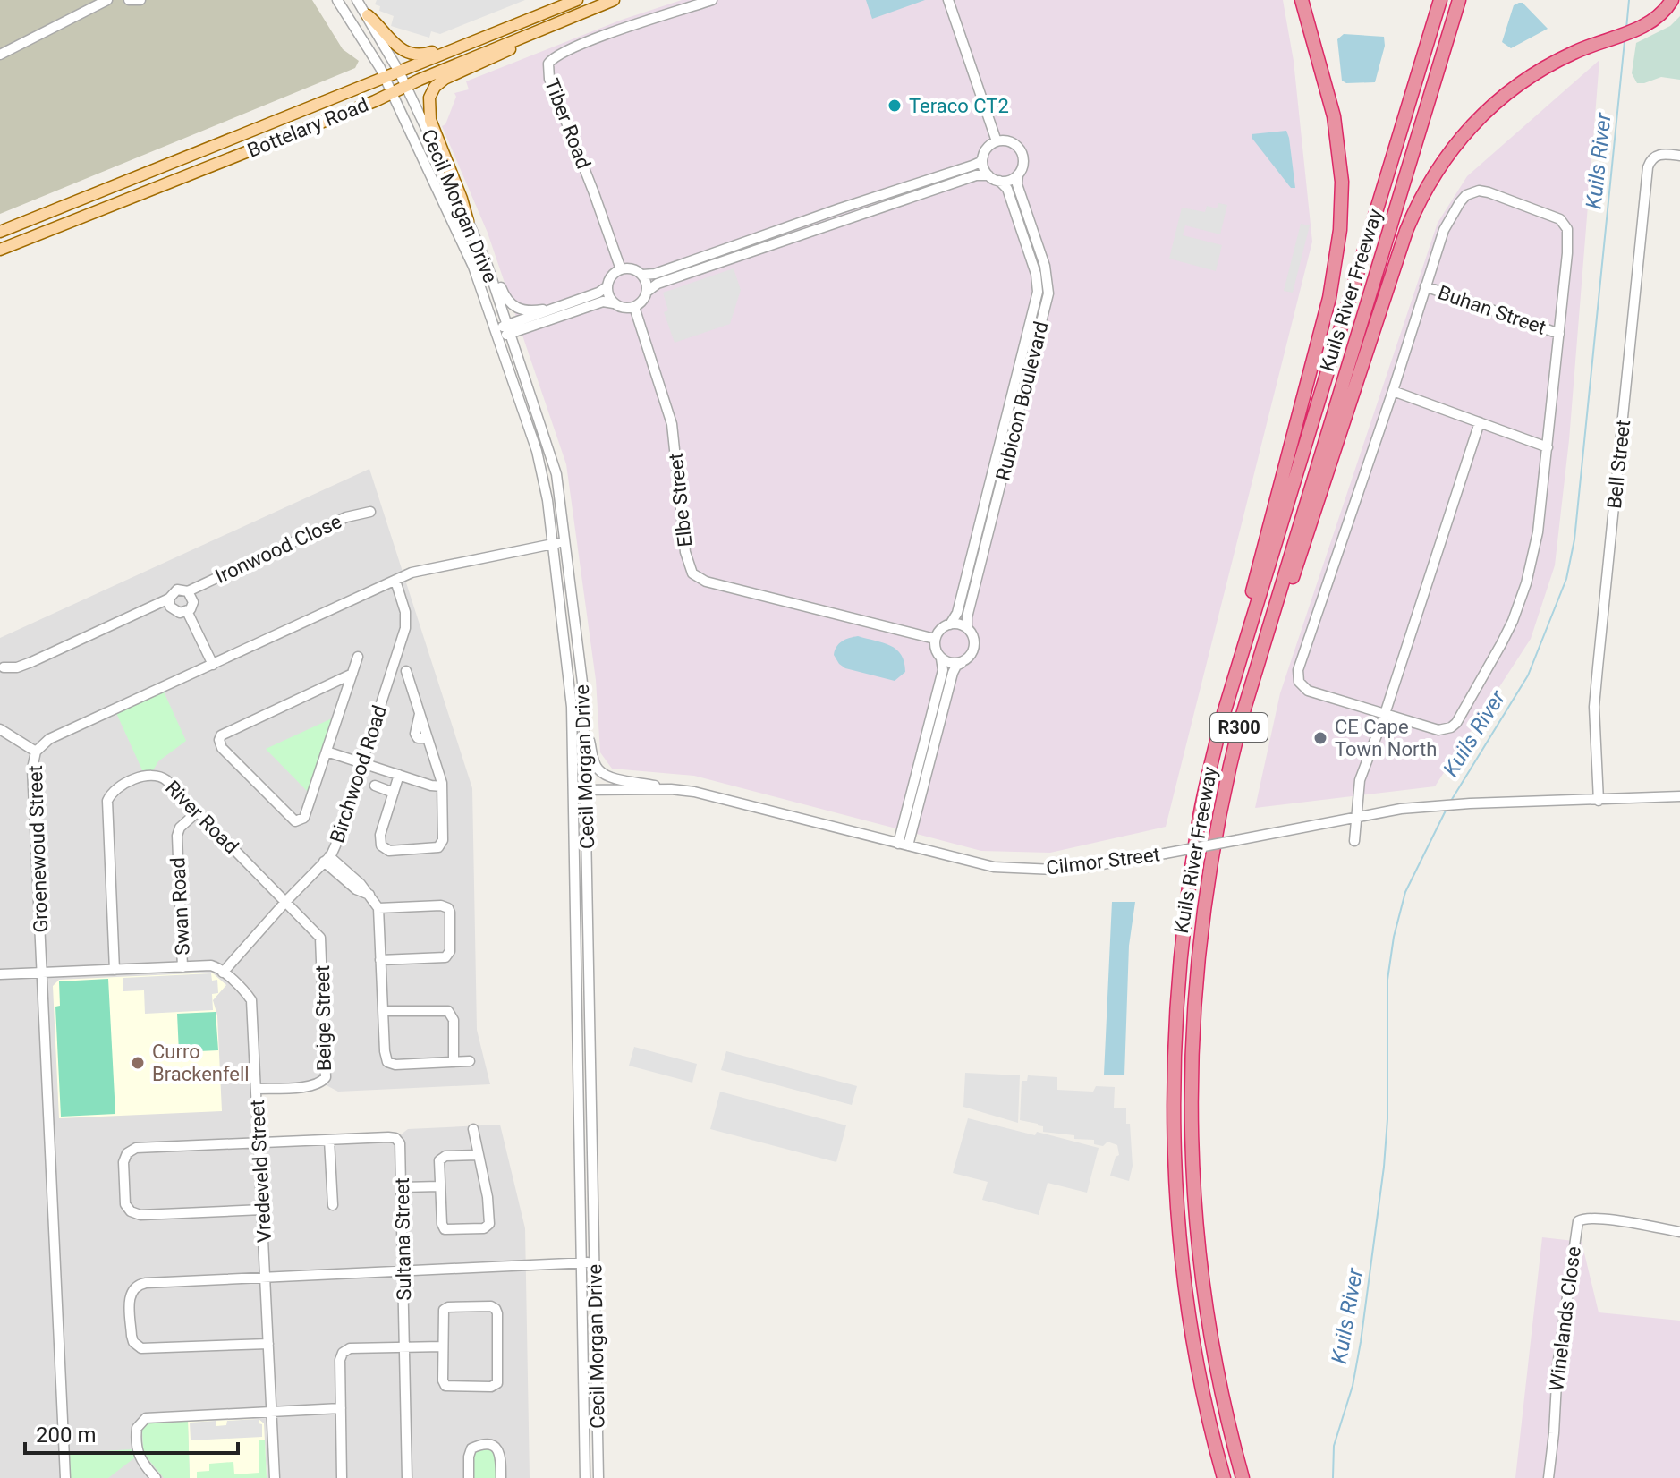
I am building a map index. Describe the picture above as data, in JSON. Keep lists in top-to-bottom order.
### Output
{
  "streets": {
    "highway": ["Kuils River Freeway", "R300"],
    "main road": ["Bottelary Road"],
    "street": [
      "Tiber Road",
      "Cecil Morgan Drive",
      "Buhan Street",
      "Rubicon Boulevard",
      "Bell Street",
      "Elbe Street",
      "Ironwood Close",
      "Birchwood Road",
      "River Road",
      "Groenewoud Street",
      "Cilmor Street",
      "Swan Road",
      "Beige Street",
      "Vredeveld Street",
      "Sultana Street",
      "Winelands Close"
    ]
  },
  "crossings": [
    ["Tiber Road", "Elbe Street"],
    ["Bottelary Road", "Cecil Morgan Drive"],
    ["Cecil Morgan Drive", "Groenewoud Street"],
    ["Cecil Morgan Drive", "Cilmor Street"],
    ["Rubicon Boulevard", "Elbe Street"],
    ["Bell Street", "Cilmor Street"],
    ["Birchwood Road", "River Road"],
    ["Birchwood Road", "Groenewoud Street"],
    ["Birchwood Road", "Beige Street"],
    ["Birchwood Road", "Vredeveld Street"],
    ["River Road", "Swan Road"],
    ["River Road", "Beige Street"],
    ["Beige Street", "Vredeveld Street"],
    ["Vredeveld Street", "Sultana Street"]
  ],
  "water": ["Kuils River"],
  "places": ["Teraco CT2", "CE Cape Town North", "Curro Brackenfell"],
  "scale_bar": "200 m"
}
